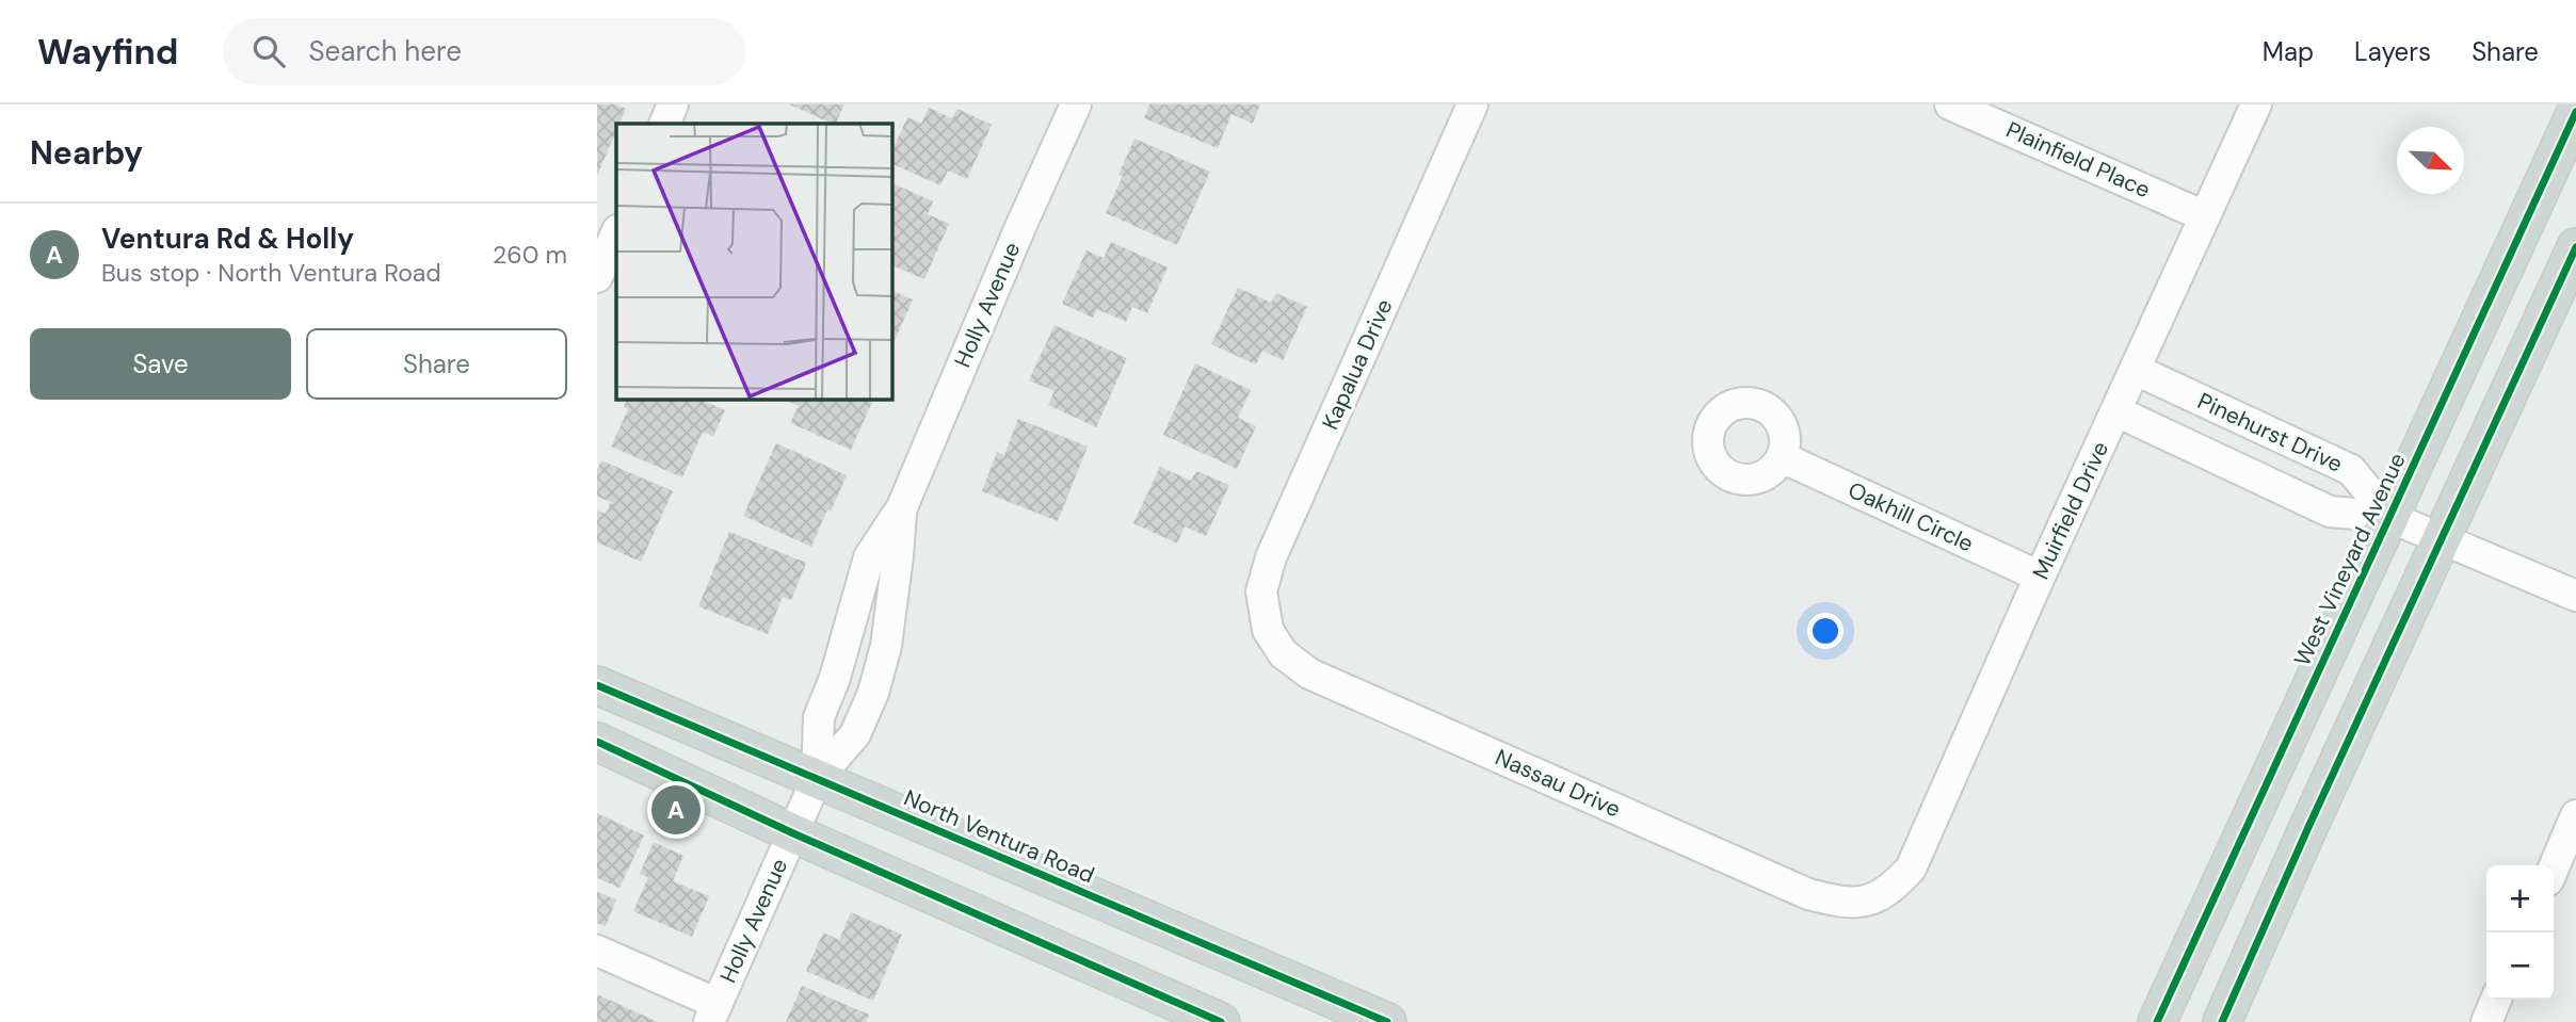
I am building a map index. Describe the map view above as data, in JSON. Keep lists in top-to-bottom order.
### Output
{
  "streets": {
    "main road": ["West Vineyard Avenue", "North Ventura Road"],
    "street": [
      "Plainfield Place",
      "Holly Avenue",
      "Kapalua Drive",
      "Pinehurst Drive",
      "Muirfield Drive",
      "Oakhill Circle",
      "Nassau Drive"
    ]
  },
  "crossings": [
    ["Plainfield Place", "Muirfield Drive"],
    ["Holly Avenue", "North Ventura Road"],
    ["Kapalua Drive", "Nassau Drive"],
    ["Pinehurst Drive", "Muirfield Drive"],
    ["Pinehurst Drive", "West Vineyard Avenue"],
    ["Muirfield Drive", "Oakhill Circle"],
    ["Muirfield Drive", "Nassau Drive"]
  ],
  "north": "bottom right",
  "page": {
    "header": "Wayfind",
    "search": "Search here",
    "nav": ["Map", "Layers", "Share"],
    "heading": "Nearby",
    "list": [
      {
        "mark": "A",
        "name": "Ventura Rd & Holly",
        "note": "Bus stop · North Ventura Road",
        "value": "260 m"
      }
    ],
    "buttons": ["Save", "Share"],
    "pins": "A",
    "map_buttons": ["+", "−"]
  }
}
